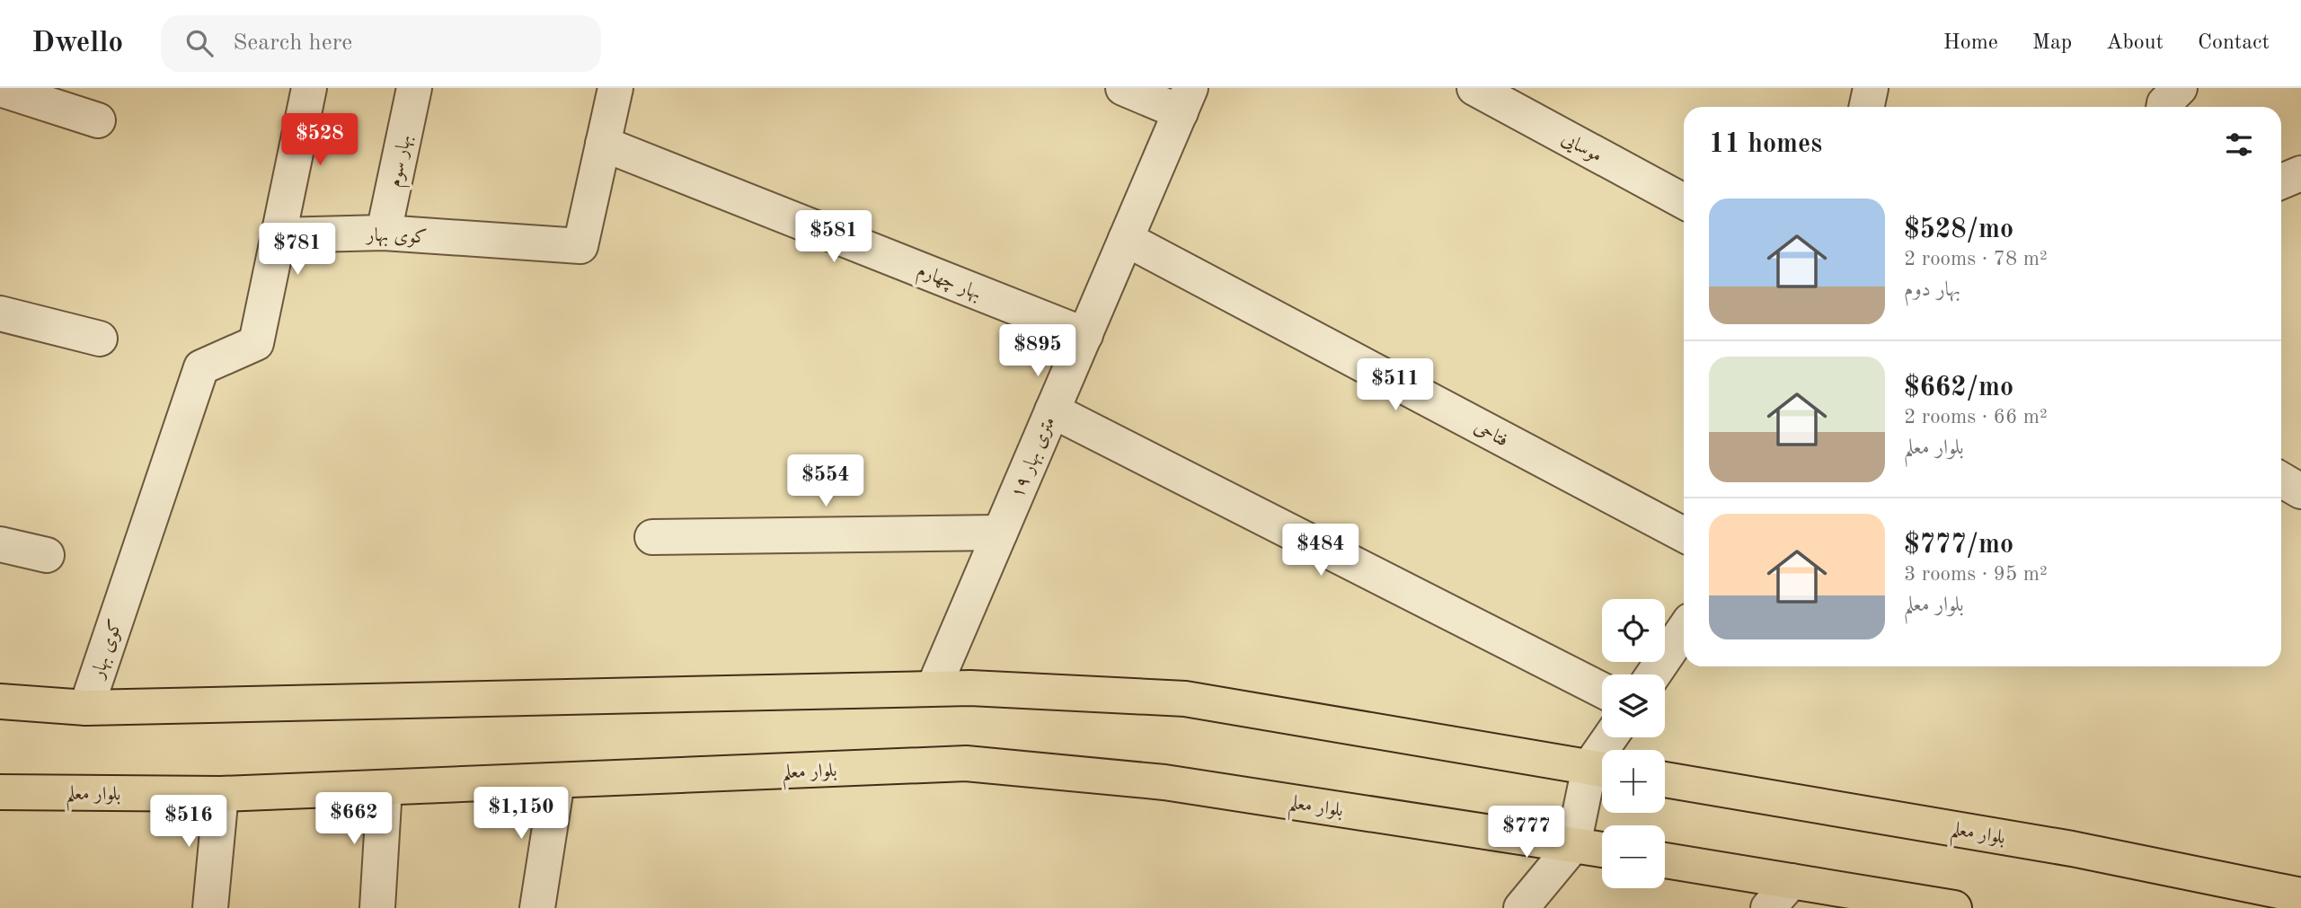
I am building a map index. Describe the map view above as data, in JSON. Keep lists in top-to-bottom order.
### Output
{
  "streets": {
    "main road": ["بلوار معلم"],
    "street": [
      "موسایی",
      "بهار سوم",
      "کوی بهار",
      "بهار چهارم",
      "فتاحی",
      "۱۹ متری بهار"
    ]
  },
  "crossings": [
    ["بهار سوم", "کوی بهار"],
    ["کوی بهار", "بهار چهارم"],
    ["بهار چهارم", "۱۹ متری بهار"],
    ["فتاحی", "۱۹ متری بهار"]
  ],
  "page": {
    "header": "Dwello",
    "search": "Search here",
    "nav": [
      "Home",
      "Map",
      "About",
      "Contact"
    ],
    "heading": "11 homes",
    "price": [
      "$528",
      "$581",
      "$781",
      "$895",
      "$511",
      "$554",
      "$484",
      "$1,150",
      "$662",
      "$516",
      "$777"
    ],
    "list": [
      {
        "name": "$528/mo",
        "note": "2 rooms · 78 m² · بهار دوم"
      },
      {
        "name": "$662/mo",
        "note": "2 rooms · 66 m² · بلوار معلم"
      },
      {
        "name": "$777/mo",
        "note": "3 rooms · 95 m² · بلوار معلم"
      }
    ],
    "map_buttons": ["+", "−"]
  }
}
